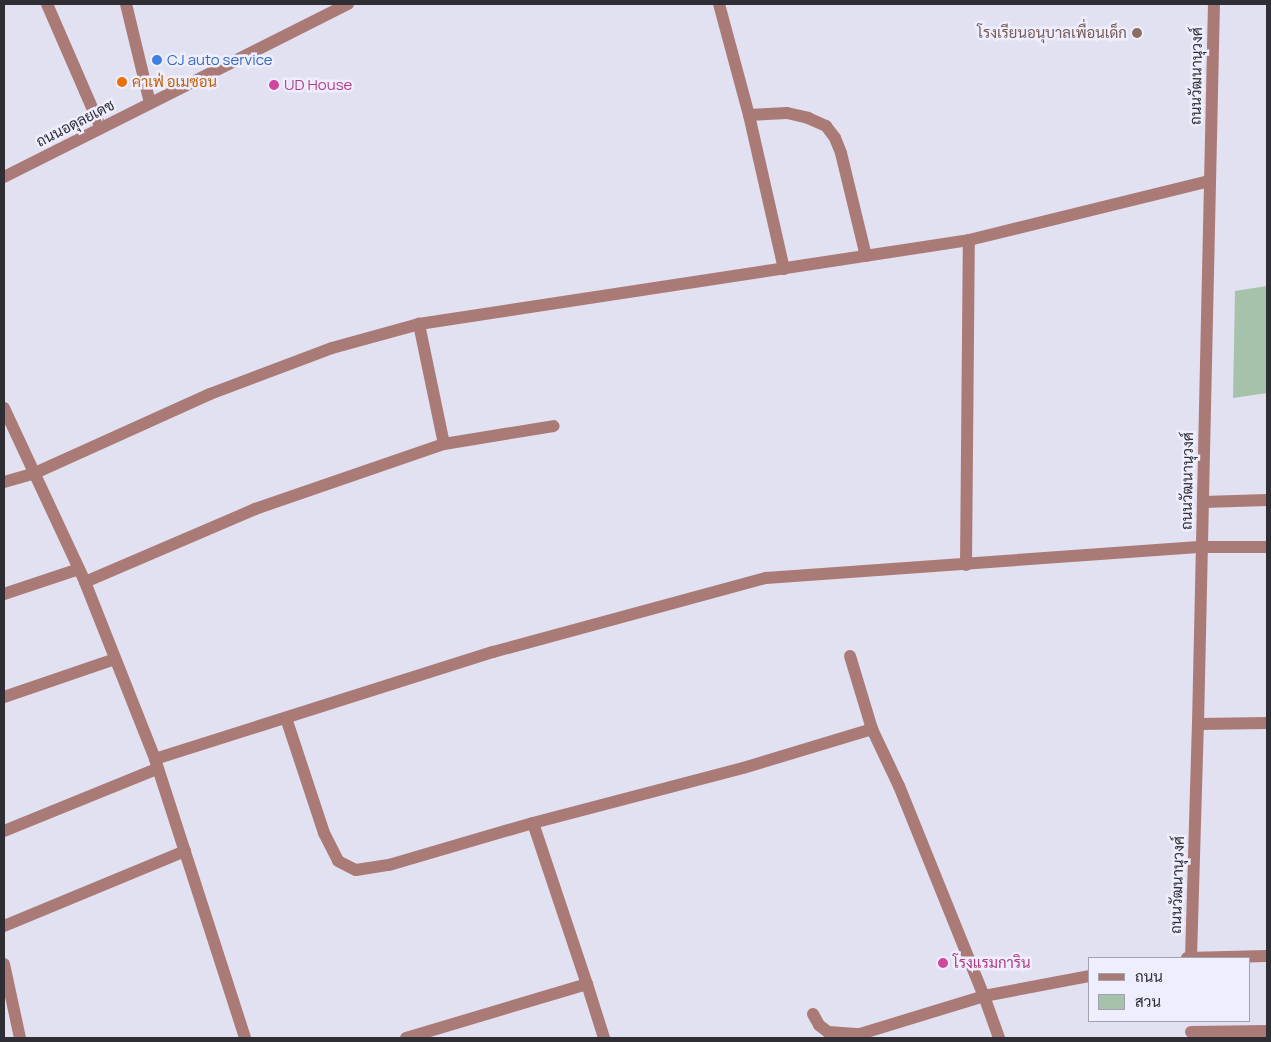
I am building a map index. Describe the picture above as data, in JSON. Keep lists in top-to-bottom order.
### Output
{
  "streets": {
    "street": ["ถนนวัฒนานุวงศ์", "ถนนอดุลยเดช"]
  },
  "places": [
    "โรงเรียนอนุบาลเพื่อนเด็ก",
    "CJ auto service",
    "คาเฟ่ อเมซอน",
    "UD House",
    "โรงแรมการิน"
  ],
  "legend": ["ถนน", "สวน"]
}
